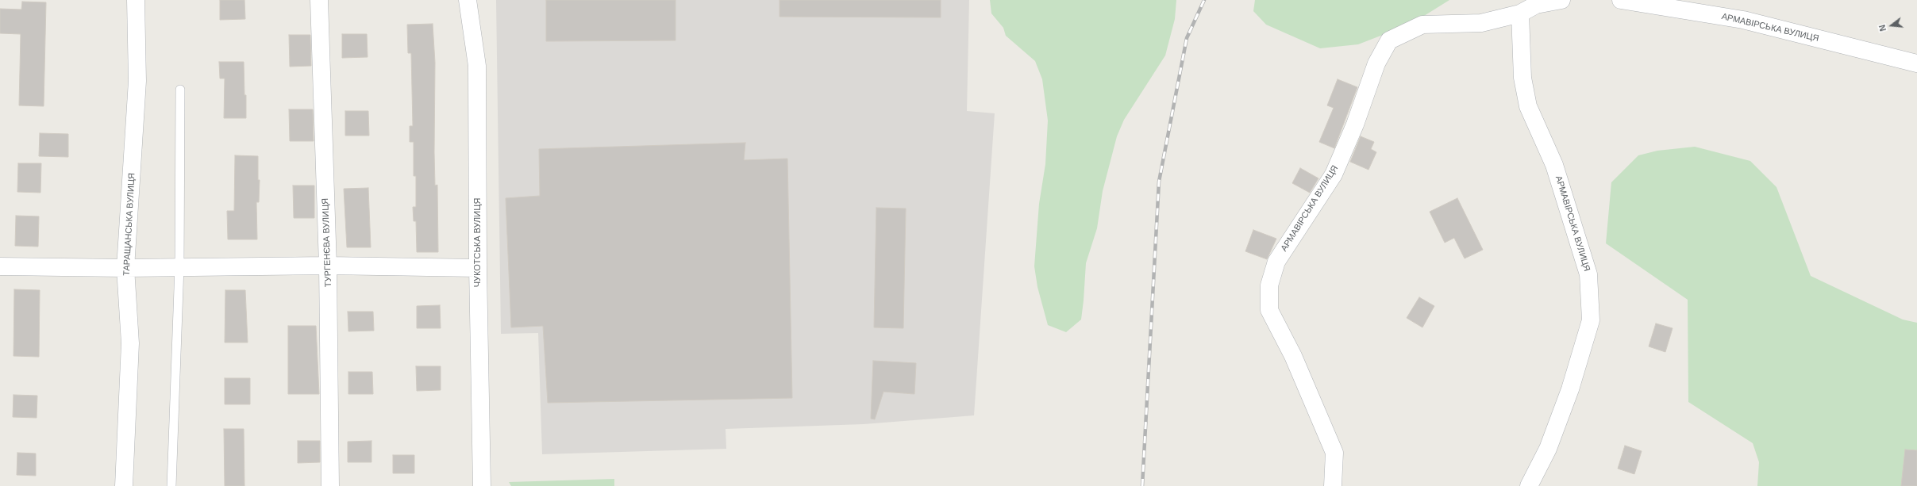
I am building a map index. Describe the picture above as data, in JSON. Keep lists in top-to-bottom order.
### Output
{
  "streets": {
    "street": [
      "АРМАВІРСЬКА ВУЛИЦЯ",
      "ТАРАЩАНСЬКА ВУЛИЦЯ",
      "ТУРГЕНЄВА ВУЛИЦЯ",
      "ЧУКОТСЬКА ВУЛИЦЯ"
    ]
  },
  "north": "left"
}
